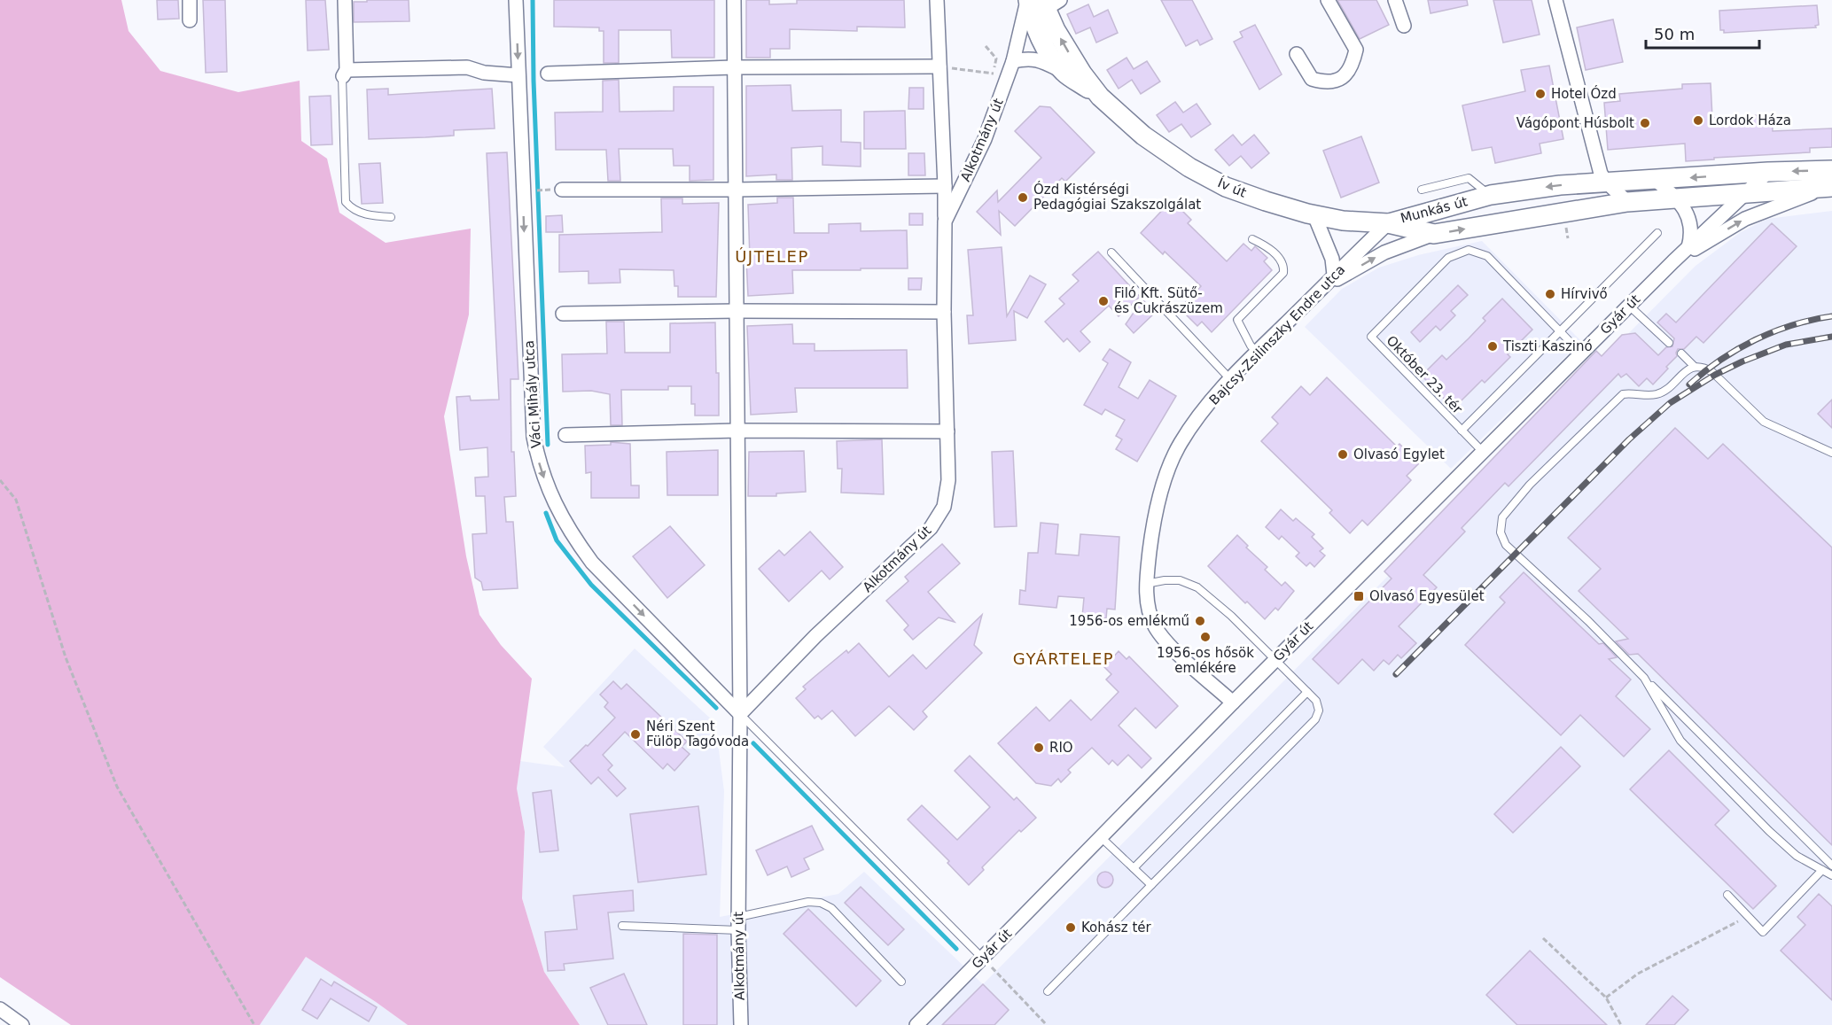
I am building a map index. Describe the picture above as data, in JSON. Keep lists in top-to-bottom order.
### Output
{
  "streets": {
    "main road": ["Ív út", "Munkás út"],
    "street": [
      "Alkotmány út",
      "Gyár út",
      "Bajcsy-Zsilinszky Endre utca",
      "Váci Mihály utca"
    ],
    "lane": ["Október 23. tér"]
  },
  "crossings": [
    ["Alkotmány út", "Ív út"],
    ["Alkotmány út", "Váci Mihály utca"],
    ["Ív út", "Munkás út"],
    ["Ív út", "Bajcsy-Zsilinszky Endre utca"],
    ["Munkás út", "Gyár út"],
    ["Munkás út", "Bajcsy-Zsilinszky Endre utca"],
    ["Gyár út", "Bajcsy-Zsilinszky Endre utca"],
    ["Gyár út", "Október 23. tér"]
  ],
  "one_way": ["Váci Mihály utca"],
  "districts": ["ÚJTELEP", "GYÁRTELEP"],
  "places": {
    "other": [
      "Hotel Ózd",
      "Lordok Háza",
      "Vágópont Húsbolt",
      "Ózd Kistérségi Pedagógiai Szakszolgálat",
      "Hírvivő",
      "Filó Kft. Sütő- és Cukrászüzem",
      "Tiszti Kaszinó",
      "Olvasó Egylet",
      "1956-os emlékmű",
      "1956-os hősök emlékére",
      "Néri Szent Fülöp Tagóvoda",
      "RIO",
      "Kohász tér"
    ],
    "transit": ["Olvasó Egyesület"]
  },
  "scale_bar": "50 m"
}
